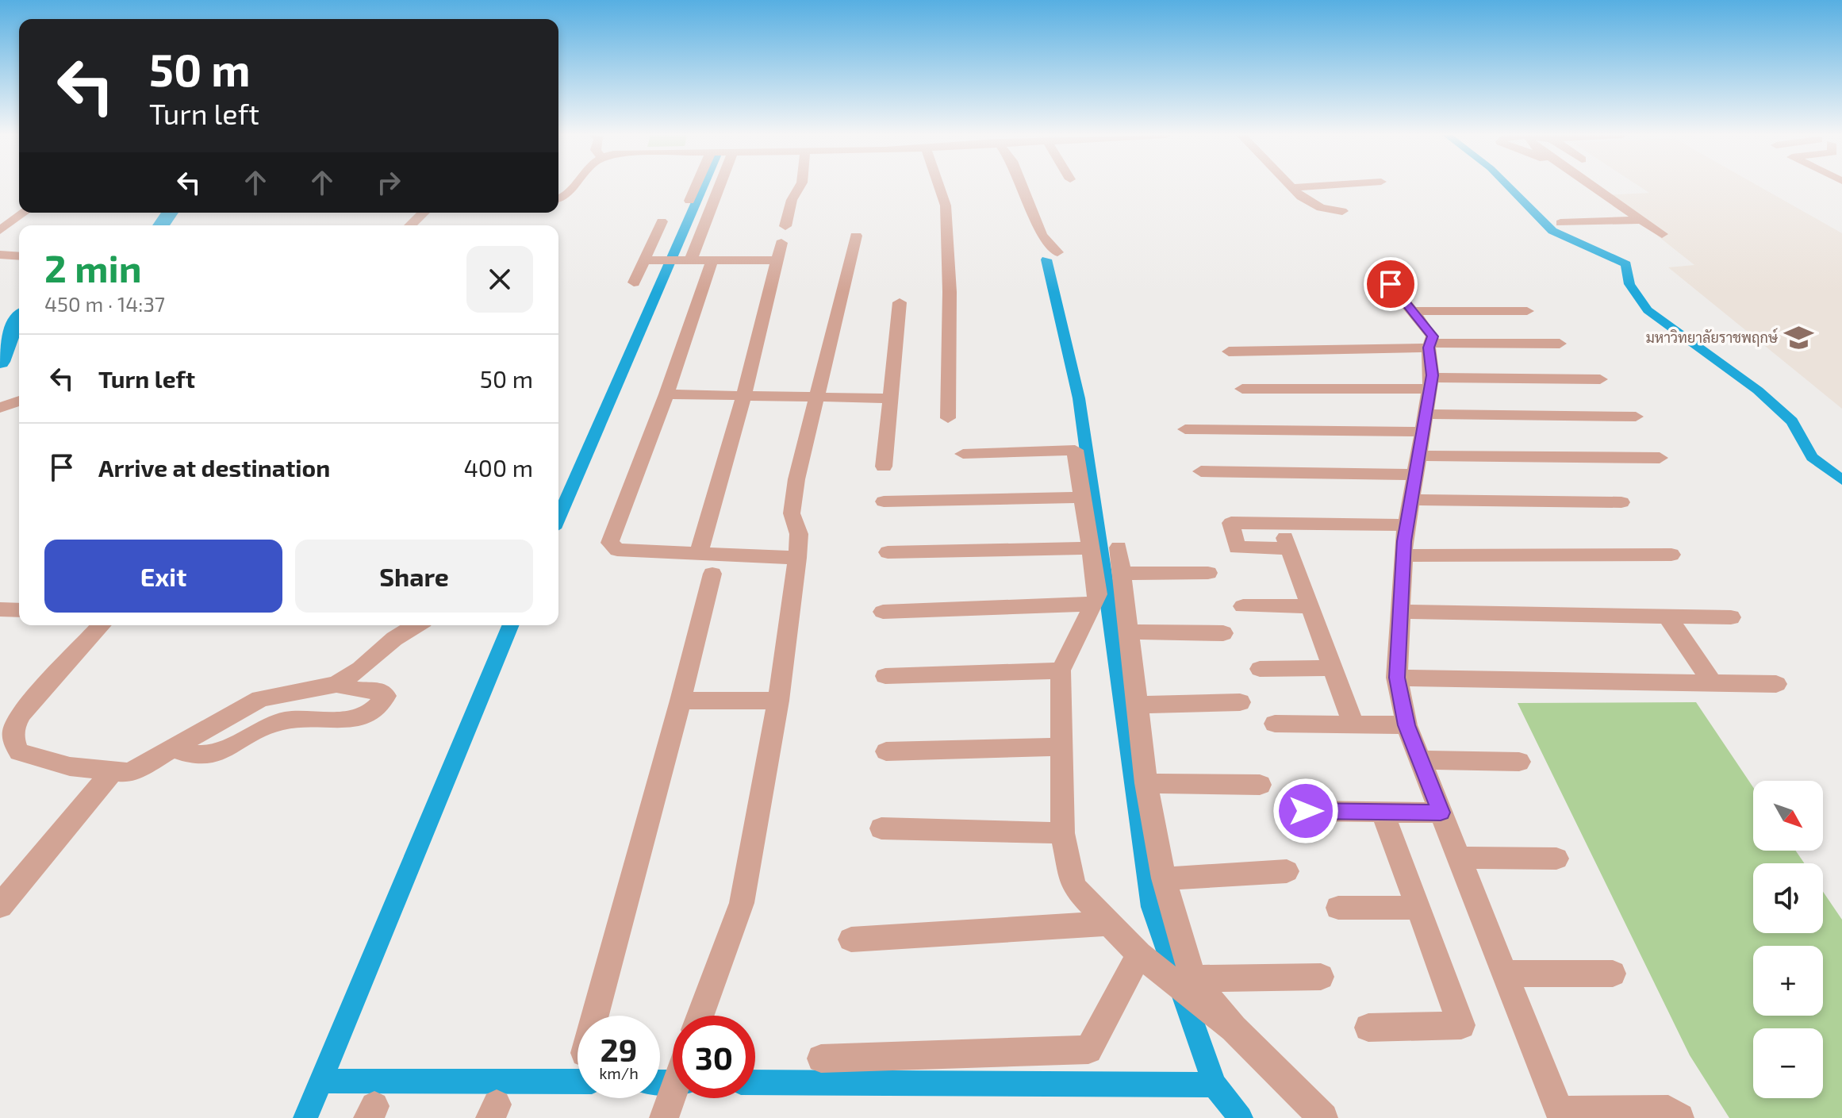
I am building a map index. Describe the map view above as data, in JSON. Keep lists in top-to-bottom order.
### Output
{
  "places": {
    "school or university": ["มหาวิทยาลัยราชพฤกษ์"]
  },
  "north": "bottom right",
  "page": {
    "turn": ["50 m", "Turn left"],
    "heading": ["2 min", "450 m · 14:37"],
    "list": [
      {
        "name": "Turn left",
        "value": "50 m"
      },
      {
        "name": "Arrive at destination",
        "value": "400 m"
      }
    ],
    "buttons": ["Exit", "Share"],
    "map_buttons": ["+", "−"],
    "speed": "29 km/h",
    "limit": "30"
  }
}
